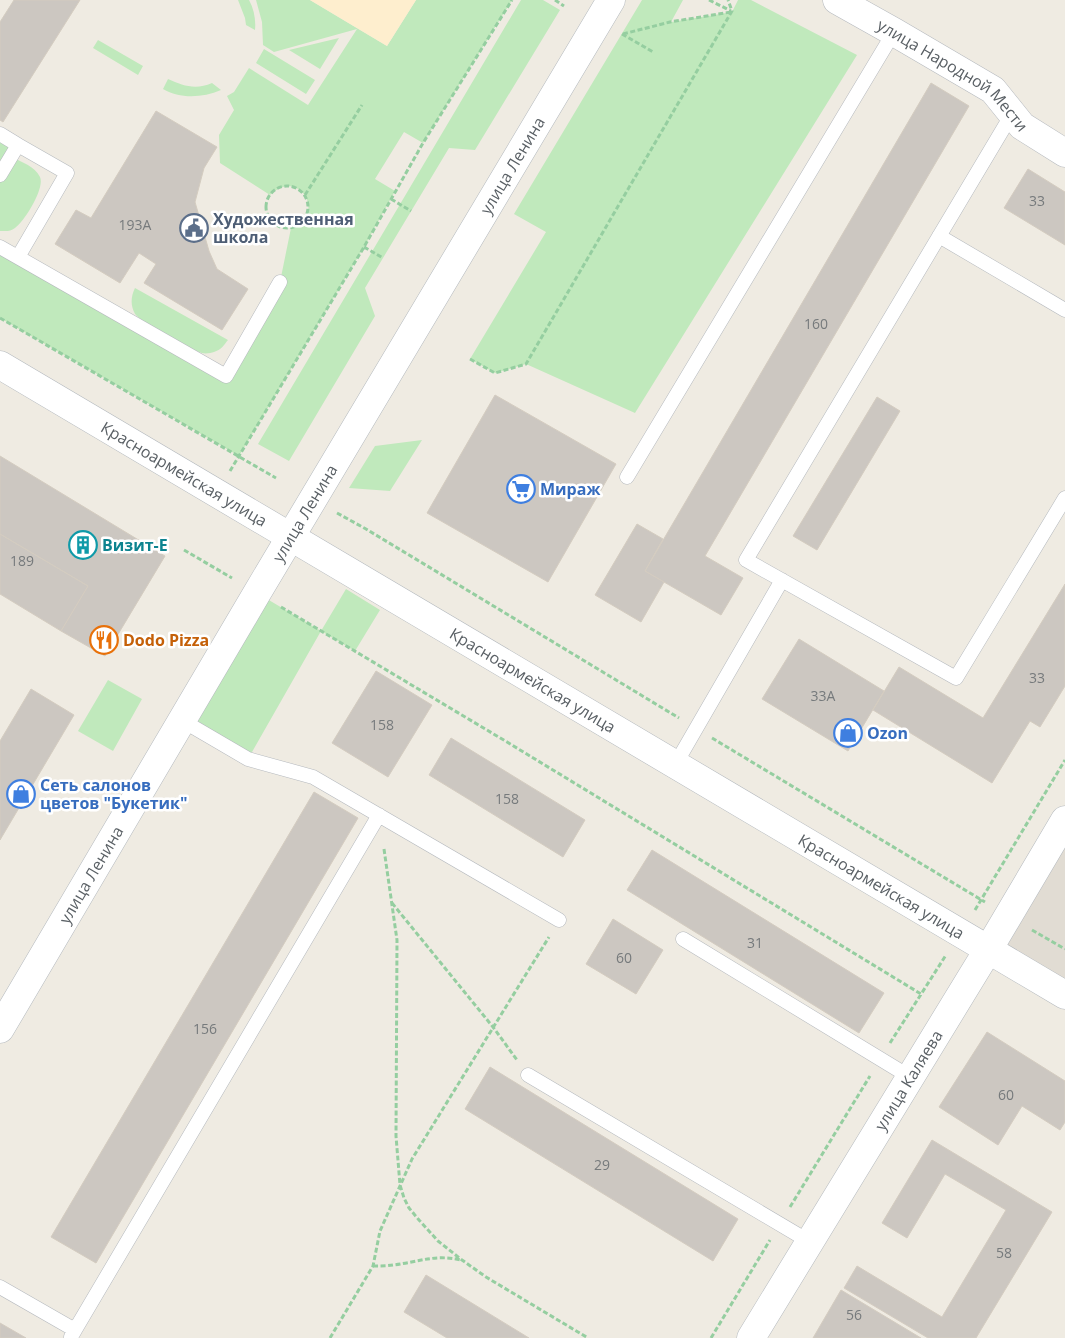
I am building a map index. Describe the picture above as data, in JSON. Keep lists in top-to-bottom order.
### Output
{
  "streets": {
    "street": [
      "улица Народной Мести",
      "улица Ленина",
      "Красноармейская улица",
      "улица Каляева"
    ]
  },
  "crossings": [
    ["улица Ленина", "Красноармейская улица"],
    ["Красноармейская улица", "улица Каляева"]
  ],
  "places": {
    "public building": ["Художественная школа"],
    "supermarket": ["Мираж"],
    "building": ["Визит-Е"],
    "restaurant": ["Dodo Pizza"],
    "shop": ["Ozon", "Сеть салонов цветов \"Букетик\""]
  },
  "house_numbers": [
    "33",
    "193А",
    "160",
    "189",
    "33",
    "33А",
    "158",
    "158",
    "31",
    "60",
    "156",
    "60",
    "29",
    "58",
    "56"
  ]
}
